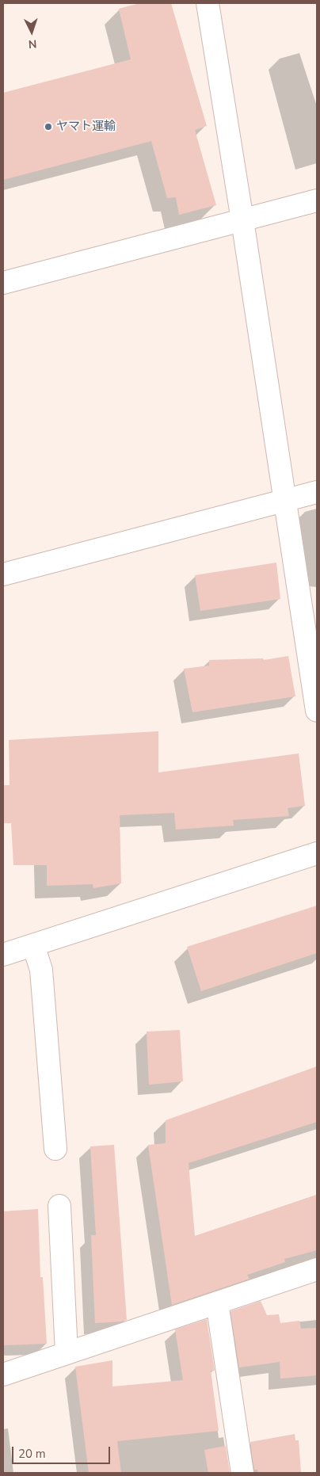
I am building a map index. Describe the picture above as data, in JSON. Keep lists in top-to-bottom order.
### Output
{
  "places": ["ヤマト運輸"],
  "scale_bar": "20 m",
  "north": "bottom"
}
